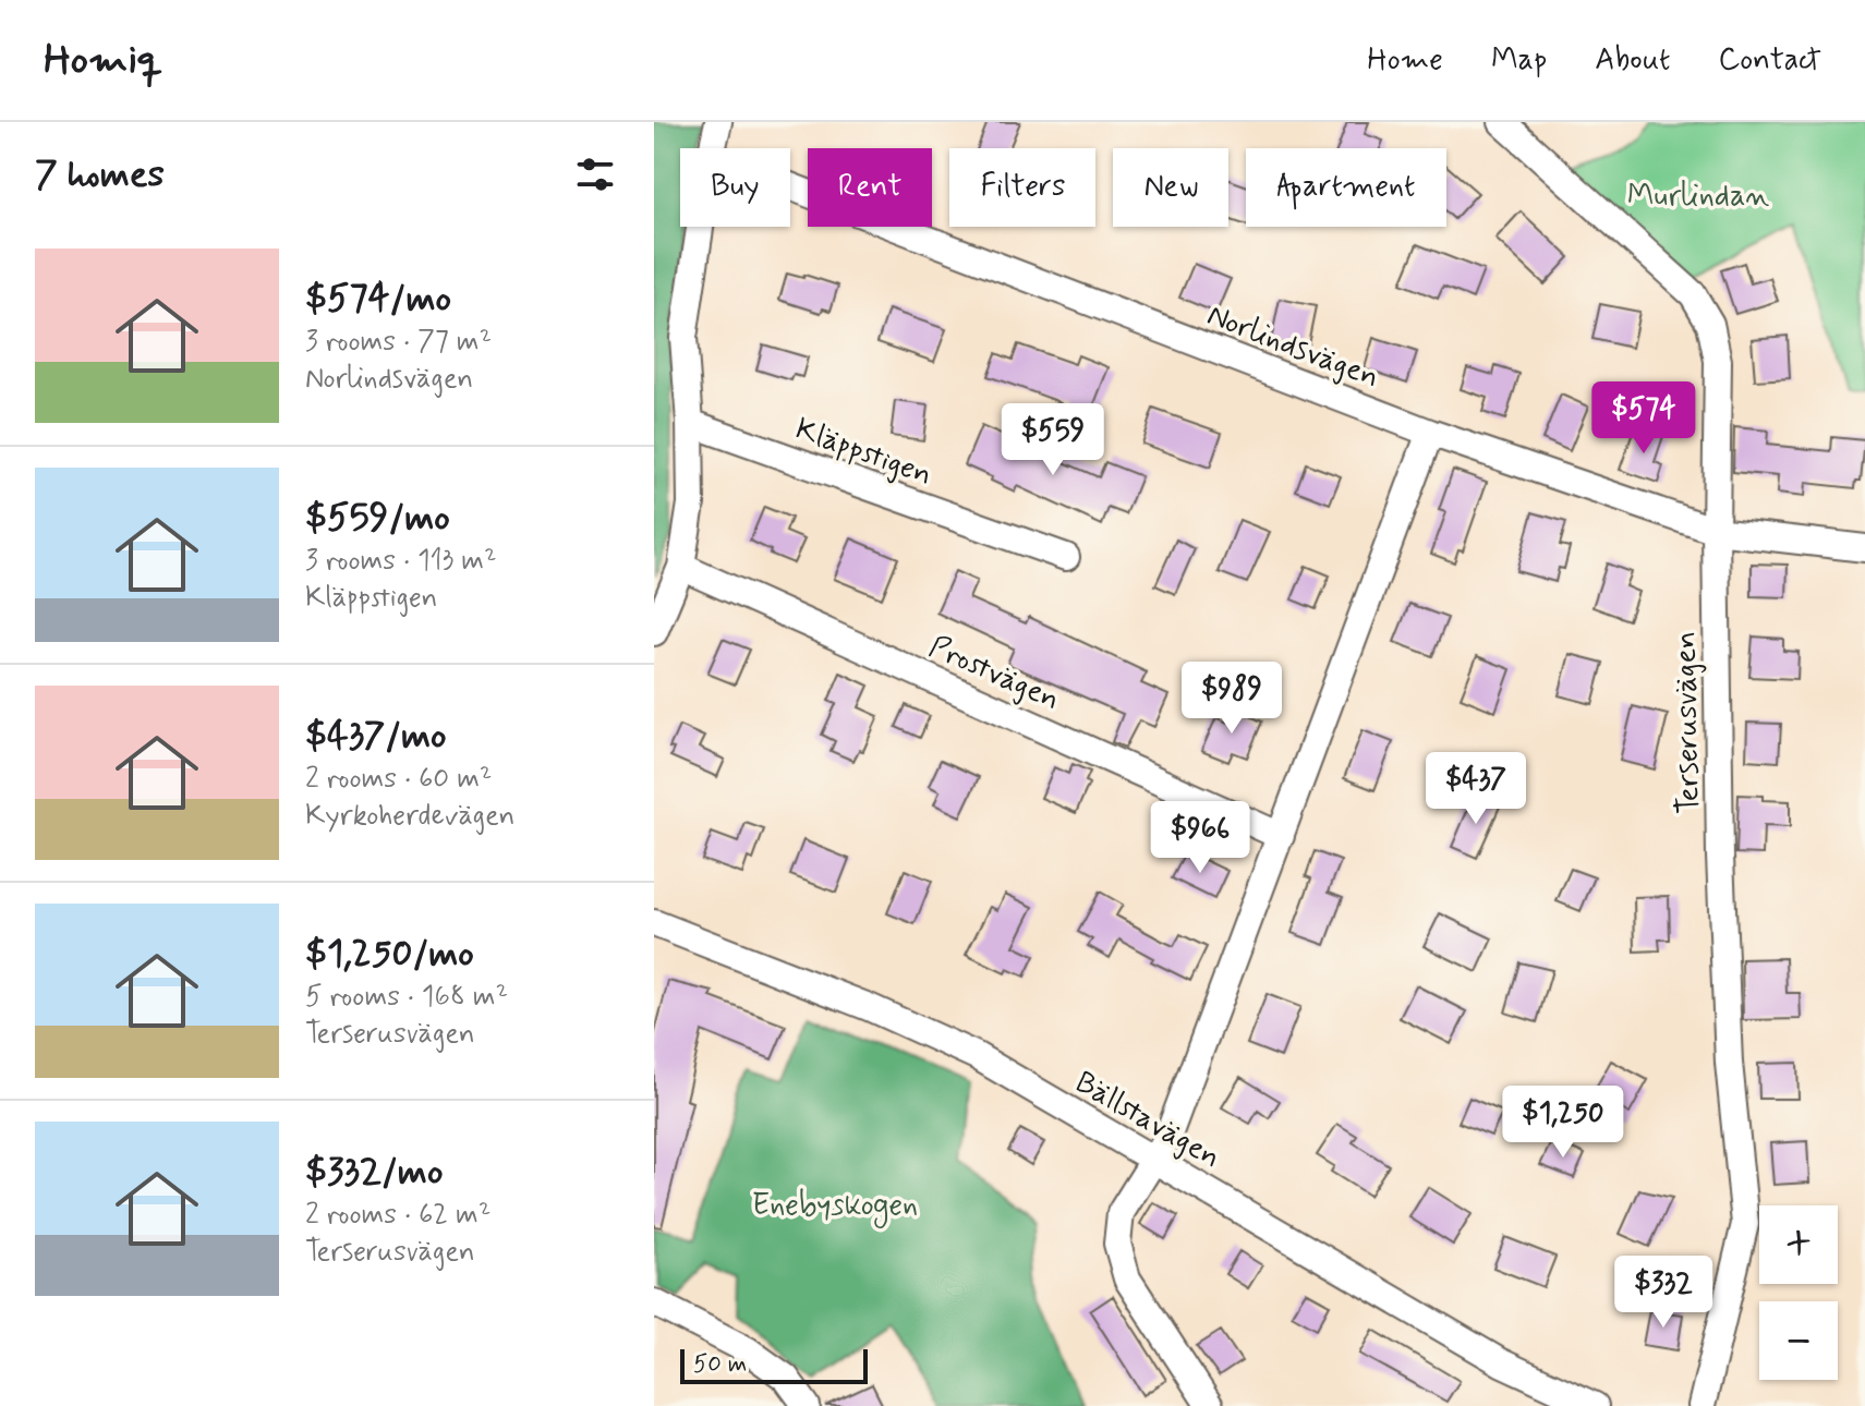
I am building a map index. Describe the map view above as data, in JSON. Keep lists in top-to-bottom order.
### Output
{
  "streets": {
    "street": [
      "Norlindsvägen",
      "Kläppstigen",
      "Prostvägen",
      "Terserusvägen",
      "Bällstavägen"
    ]
  },
  "crossings": [
    ["Norlindsvägen", "Terserusvägen"]
  ],
  "parks": ["Murlindan", "Enebyskogen"],
  "scale_bar": "50 m",
  "page": {
    "header": "Homiq",
    "nav": [
      "Home",
      "Map",
      "About",
      "Contact"
    ],
    "heading": "7 homes",
    "chip": [
      "Buy",
      "Rent",
      "Filters",
      "New",
      "Apartment"
    ],
    "list": [
      {
        "name": "$574/mo",
        "note": "3 rooms · 77 m² · Norlindsvägen"
      },
      {
        "name": "$559/mo",
        "note": "3 rooms · 113 m² · Kläppstigen"
      },
      {
        "name": "$437/mo",
        "note": "2 rooms · 60 m² · Kyrkoherdevägen"
      },
      {
        "name": "$1,250/mo",
        "note": "5 rooms · 168 m² · Terserusvägen"
      },
      {
        "name": "$332/mo",
        "note": "2 rooms · 62 m² · Terserusvägen"
      }
    ],
    "price": [
      "$574",
      "$559",
      "$989",
      "$437",
      "$966",
      "$1,250",
      "$332"
    ],
    "map_buttons": ["+", "−"],
    "scale": "50 m"
  }
}
